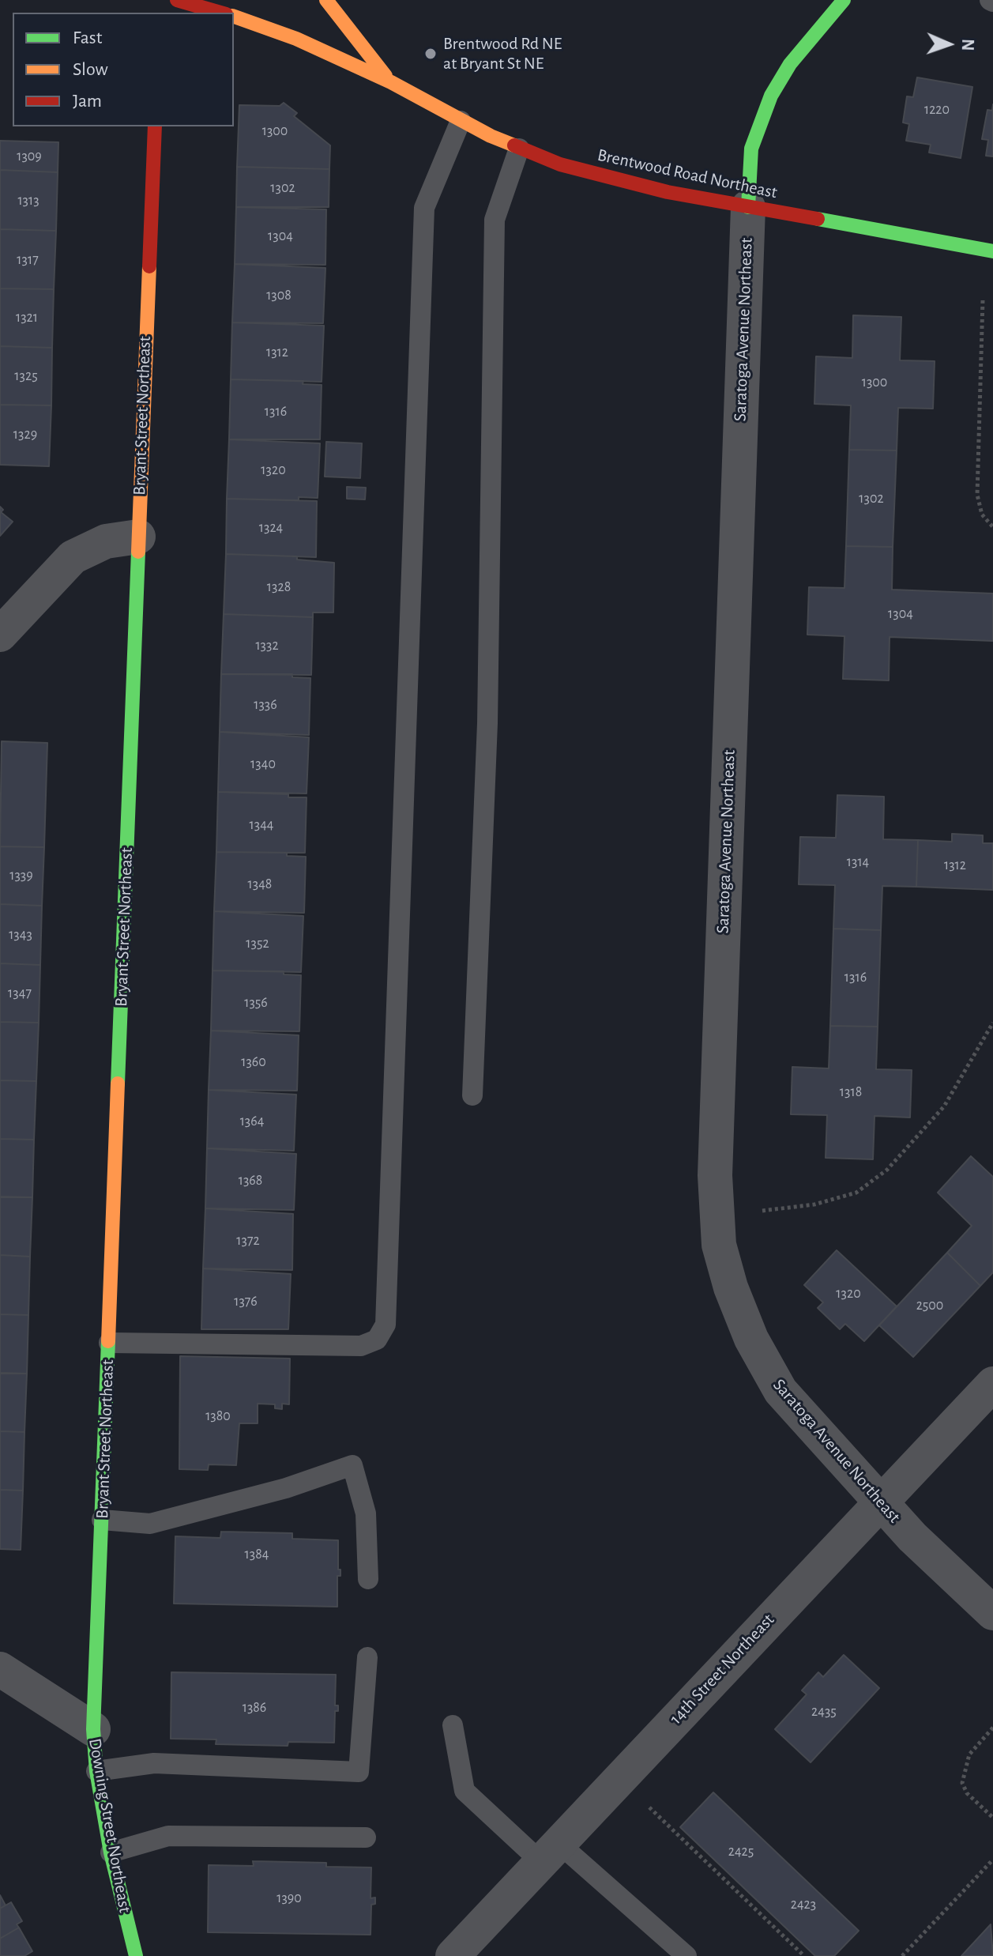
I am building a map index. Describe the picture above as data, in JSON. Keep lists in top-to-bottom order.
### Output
{
  "streets": {
    "street": [
      "Brentwood Road Northeast",
      "Saratoga Avenue Northeast",
      "Bryant Street Northeast",
      "14th Street Northeast",
      "Downing Street Northeast"
    ]
  },
  "crossings": [
    ["Brentwood Road Northeast", "Saratoga Avenue Northeast"],
    ["Saratoga Avenue Northeast", "14th Street Northeast"],
    ["Bryant Street Northeast", "Downing Street Northeast"]
  ],
  "places": ["Brentwood Rd NE at Bryant St NE"],
  "house_numbers": [
    "1220",
    "1300",
    "1309",
    "1302",
    "1313",
    "1304",
    "1317",
    "1308",
    "1321",
    "1312",
    "1325",
    "1300",
    "1316",
    "1329",
    "1320",
    "1302",
    "1324",
    "1328",
    "1304",
    "1332",
    "1336",
    "1340",
    "1344",
    "1314",
    "1312",
    "1339",
    "1348",
    "1343",
    "1352",
    "1316",
    "1347",
    "1356",
    "1360",
    "1318",
    "1364",
    "1368",
    "1372",
    "1320",
    "1376",
    "2500",
    "1380",
    "1384",
    "1386",
    "2435",
    "2425",
    "1390",
    "2423"
  ],
  "legend": ["Fast", "Slow", "Jam"],
  "north": "right"
}
